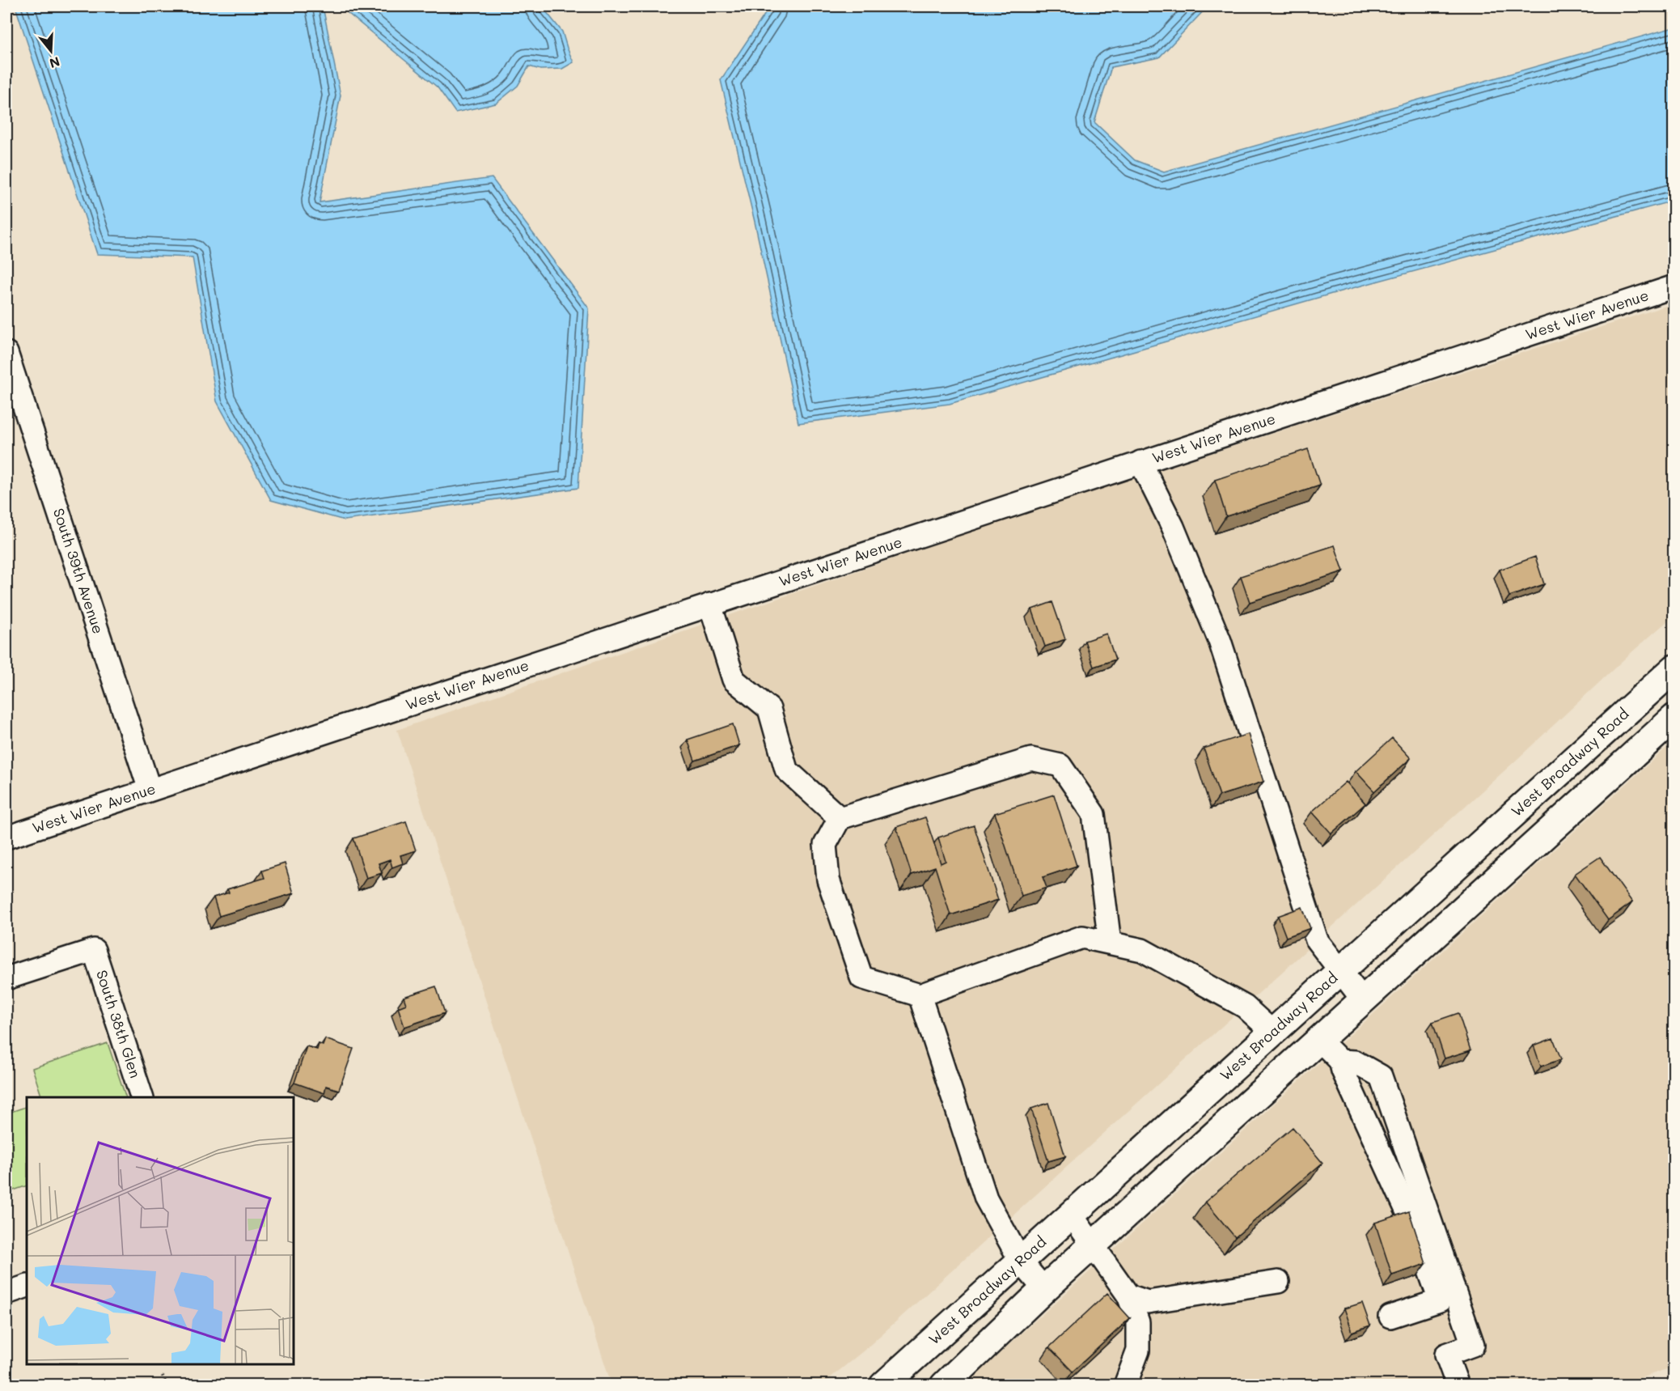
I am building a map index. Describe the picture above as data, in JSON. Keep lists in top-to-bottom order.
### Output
{
  "streets": {
    "main road": ["West Broadway Road"],
    "street": ["West Wier Avenue", "South 39th Avenue", "South 38th Glen"]
  },
  "crossings": [
    ["West Wier Avenue", "South 39th Avenue"]
  ],
  "north": "bottom"
}
